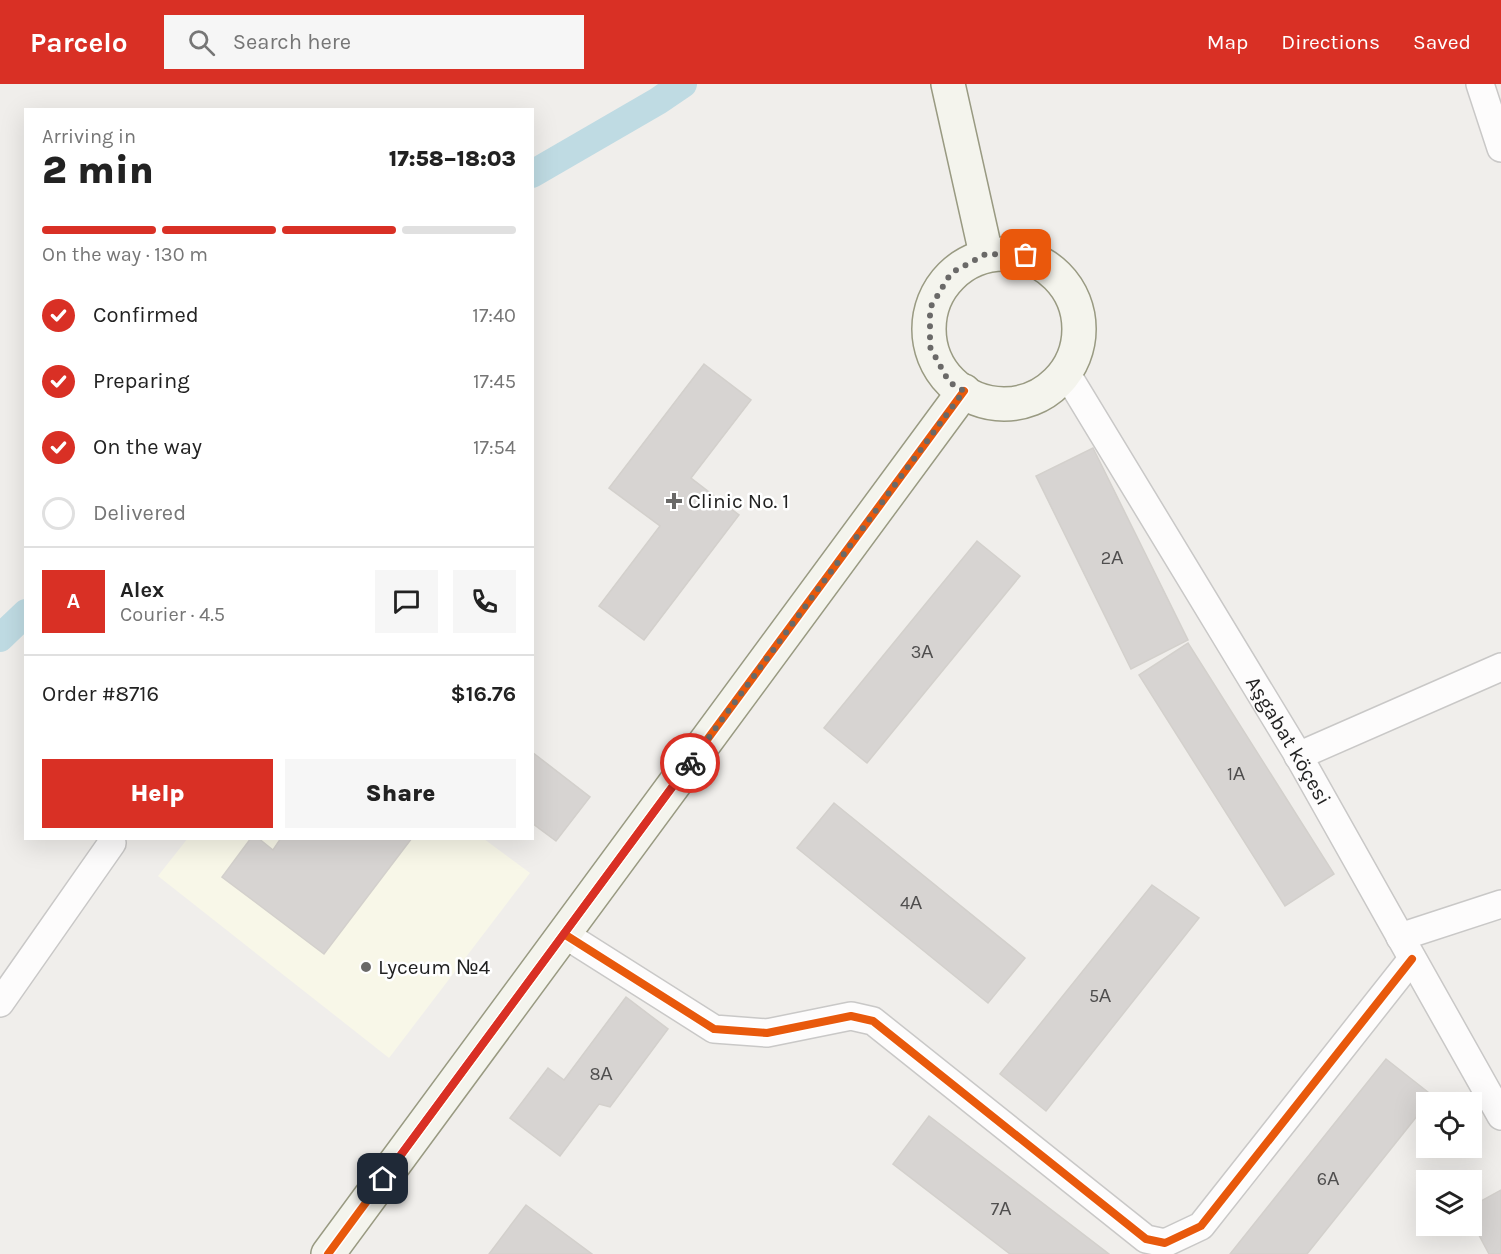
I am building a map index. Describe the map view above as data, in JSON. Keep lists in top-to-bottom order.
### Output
{
  "streets": {
    "street": ["Aşgabat köçesi"]
  },
  "places": {
    "health": ["Clinic No. 1"],
    "other": ["Lyceum №4"]
  },
  "house_numbers": [
    "2А",
    "3А",
    "1А",
    "4А",
    "5А",
    "8А",
    "6А",
    "7А"
  ],
  "page": {
    "header": "Parcelo",
    "search": "Search here",
    "nav": ["Map", "Directions", "Saved"],
    "heading": ["2 min", "Arriving in", "17:58–18:03"],
    "panel": [
      "Alex",
      "Courier · 4.5",
      "Order #8716",
      "$16.76"
    ],
    "bar": "On the way · 130 m",
    "list": [
      ["Confirmed", "17:40"],
      ["Preparing", "17:45"],
      ["On the way", "17:54"],
      "Delivered"
    ],
    "round": "A",
    "buttons": ["Help", "Share"]
  }
}
